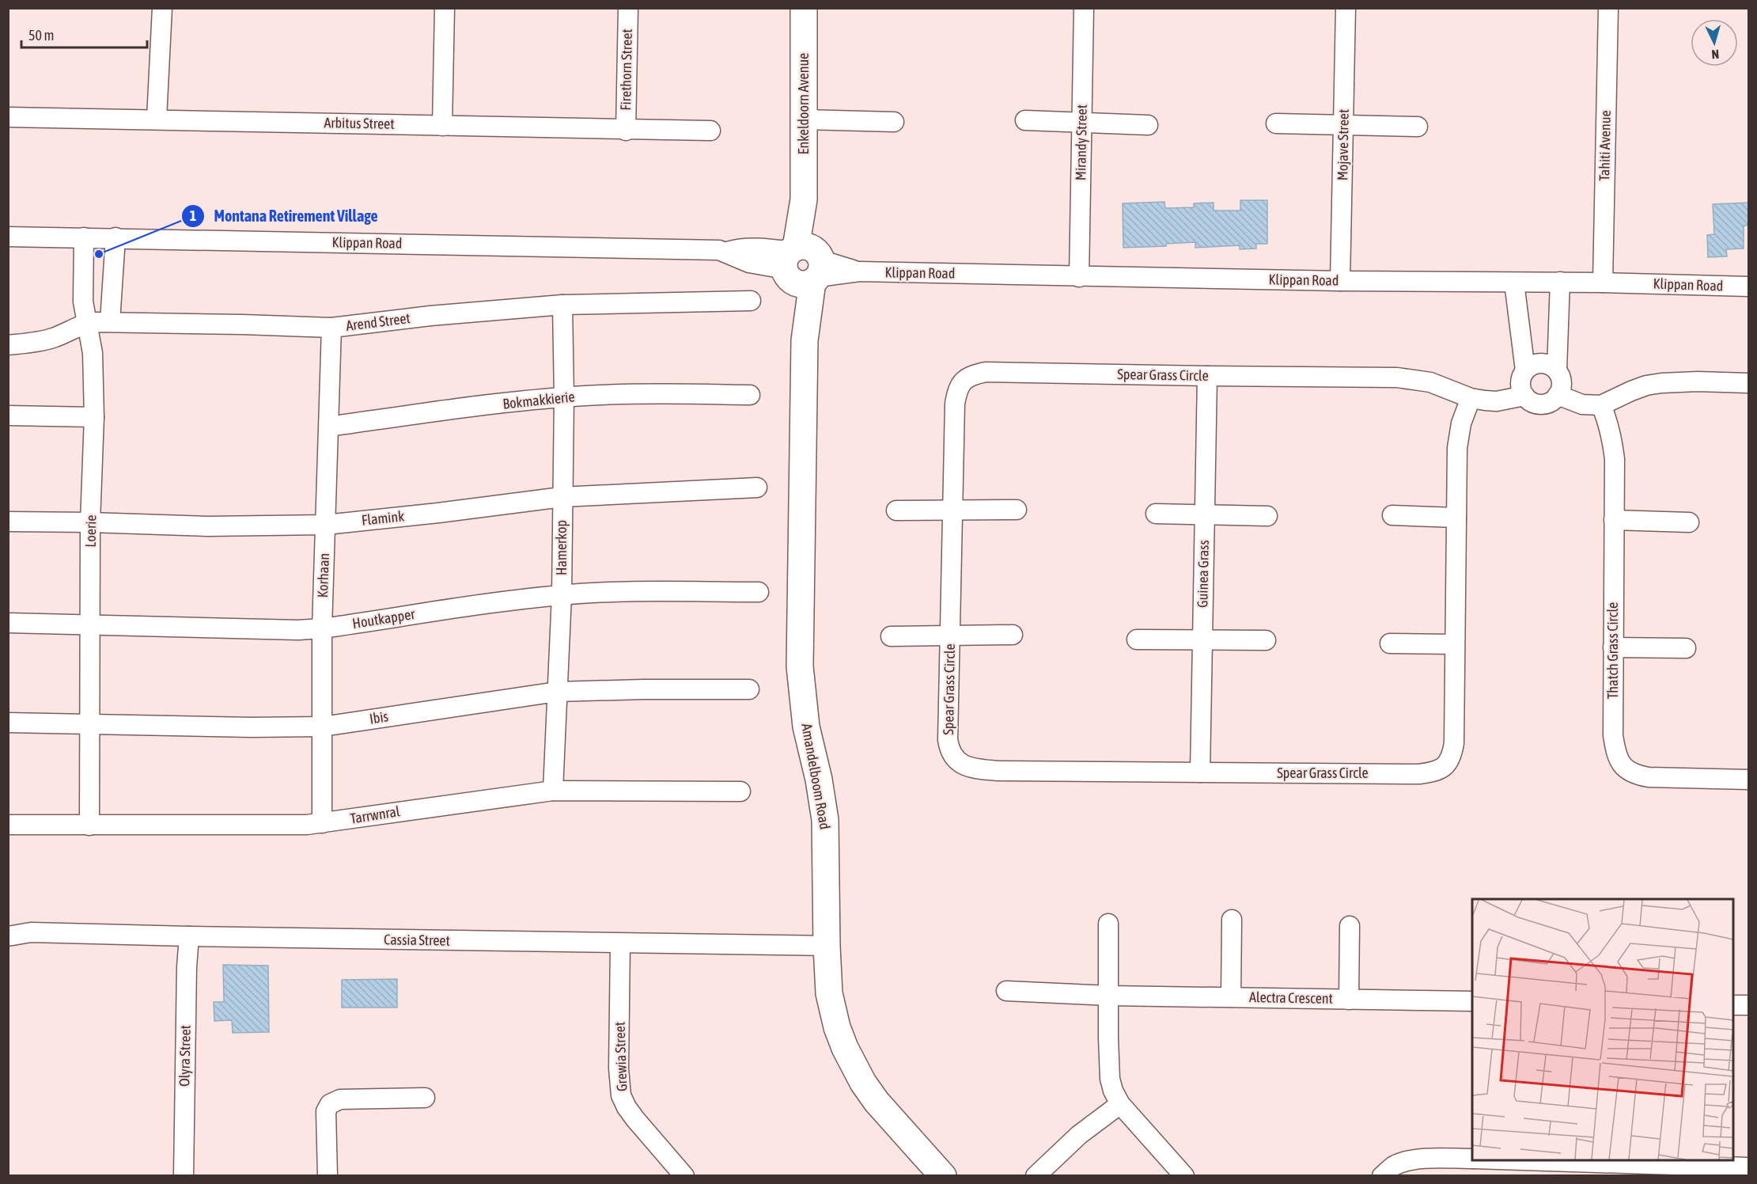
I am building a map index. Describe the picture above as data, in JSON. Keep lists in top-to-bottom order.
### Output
{
  "streets": {
    "street": [
      "Firethorn Street",
      "Enkeldoorn Avenue",
      "Arbitus Street",
      "Mirandy Street",
      "Mojave Street",
      "Tahiti Avenue",
      "Klippan Road",
      "Arend Street",
      "Spear Grass Circle",
      "Bokmakkierie",
      "Flamink",
      "Loerie",
      "Hamerkop",
      "Guinea Grass",
      "Korhaan",
      "Houtkapper",
      "Thatch Grass Circle",
      "Ibis",
      "Amandelboom Road",
      "Tarrwnral",
      "Cassia Street",
      "Alectra Crescent",
      "Olyra Street",
      "Grewia Street"
    ]
  },
  "crossings": [
    ["Firethorn Street", "Arbitus Street"],
    ["Enkeldoorn Avenue", "Klippan Road"],
    ["Enkeldoorn Avenue", "Amandelboom Road"],
    ["Mirandy Street", "Klippan Road"],
    ["Mojave Street", "Klippan Road"],
    ["Tahiti Avenue", "Klippan Road"],
    ["Klippan Road", "Loerie"],
    ["Klippan Road", "Amandelboom Road"],
    ["Arend Street", "Loerie"],
    ["Arend Street", "Hamerkop"],
    ["Arend Street", "Korhaan"],
    ["Spear Grass Circle", "Guinea Grass"],
    ["Bokmakkierie", "Hamerkop"],
    ["Bokmakkierie", "Korhaan"],
    ["Flamink", "Loerie"],
    ["Flamink", "Hamerkop"],
    ["Flamink", "Korhaan"],
    ["Loerie", "Houtkapper"],
    ["Loerie", "Ibis"],
    ["Loerie", "Tarrwnral"],
    ["Hamerkop", "Houtkapper"],
    ["Hamerkop", "Ibis"],
    ["Hamerkop", "Tarrwnral"],
    ["Korhaan", "Houtkapper"],
    ["Korhaan", "Ibis"],
    ["Korhaan", "Tarrwnral"],
    ["Amandelboom Road", "Cassia Street"],
    ["Cassia Street", "Olyra Street"],
    ["Cassia Street", "Grewia Street"]
  ],
  "places": ["Montana Retirement Village"],
  "scale_bar": "50 m",
  "north": "bottom"
}
